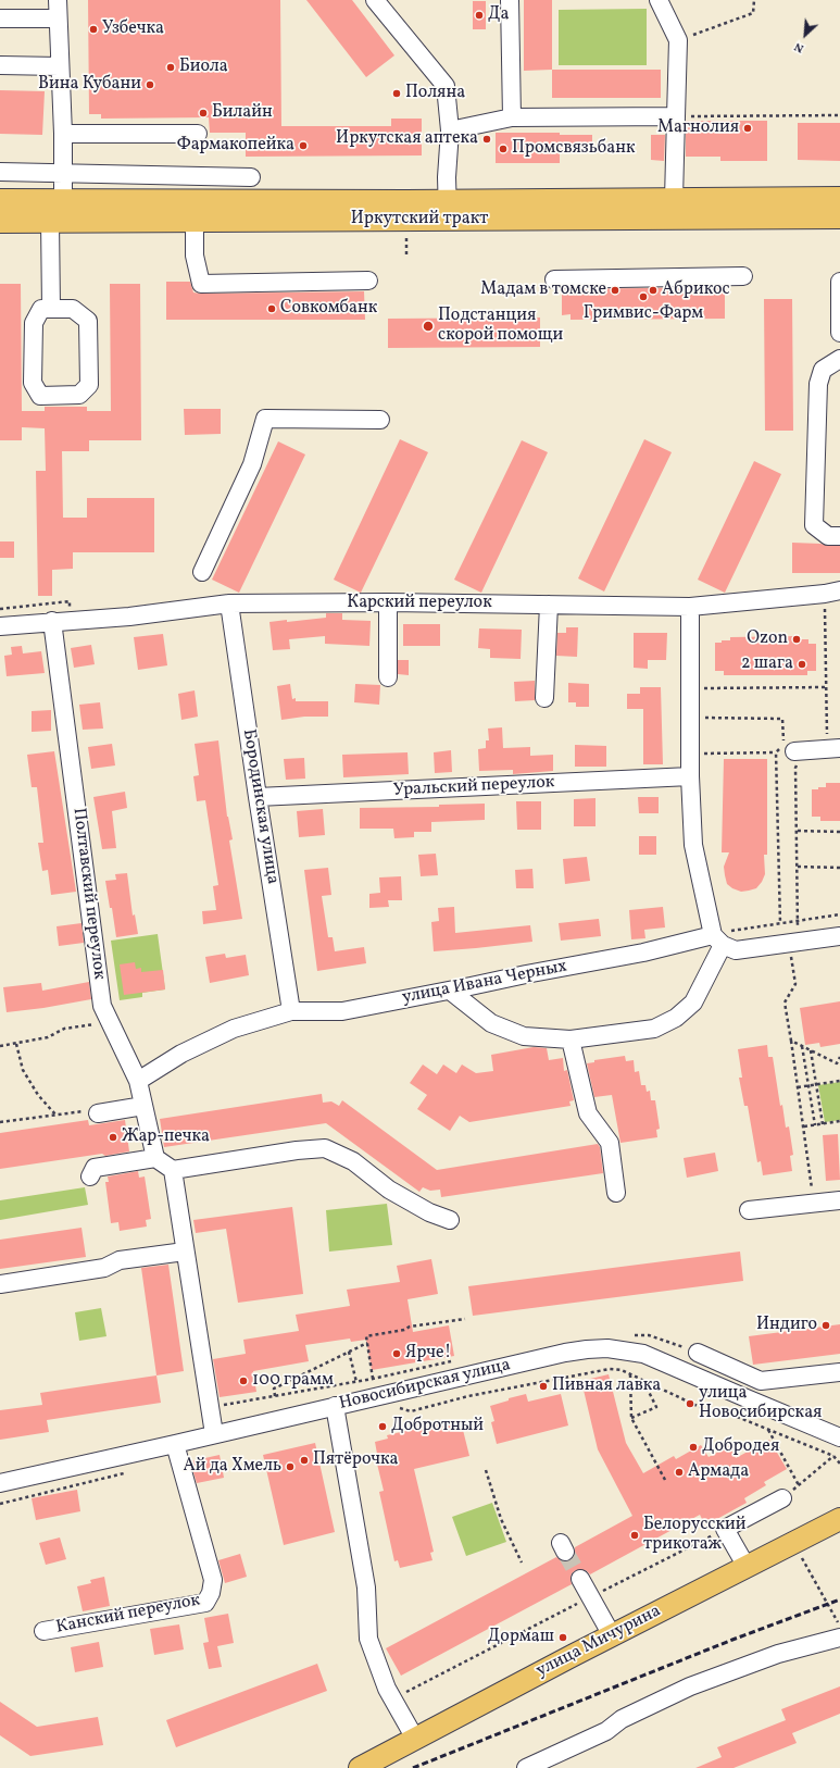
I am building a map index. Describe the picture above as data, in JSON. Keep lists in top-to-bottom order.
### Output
{
  "streets": {
    "main road": ["Иркутский тракт", "улица Мичурина"],
    "street": [
      "Карский переулок",
      "Уральский переулок",
      "Бородинская улица",
      "Полтавский переулок",
      "улица Ивана Черных",
      "Новосибирская улица",
      "Канский переулок"
    ]
  },
  "crossings": [
    ["Карский переулок", "Бородинская улица"],
    ["Карский переулок", "Полтавский переулок"],
    ["Уральский переулок", "Бородинская улица"],
    ["Бородинская улица", "улица Ивана Черных"],
    ["Полтавский переулок", "улица Ивана Черных"],
    ["Новосибирская улица", "Канский переулок"]
  ],
  "places": [
    "Да",
    "Узбечка",
    "Биола",
    "Вина Кубани",
    "Поляна",
    "Билайн",
    "Магнолия",
    "Иркутская аптека",
    "Фармакопейка",
    "Промсвязьбанк",
    "Мадам в томске",
    "Абрикос",
    "Гримвис-Фарм",
    "Совкомбанк",
    "Подстанция скорой помощи",
    "Ozon",
    "2 шага",
    "Жар-печка",
    "Индиго",
    "Ярче!",
    "100 грамм",
    "Пивная лавка",
    "улица Новосибирская",
    "Добротный",
    "Добродея",
    "Пятёрочка",
    "Ай да Хмель",
    "Армада",
    "Белорусский трикотаж",
    "Дормаш"
  ],
  "north": "bottom left"
}
